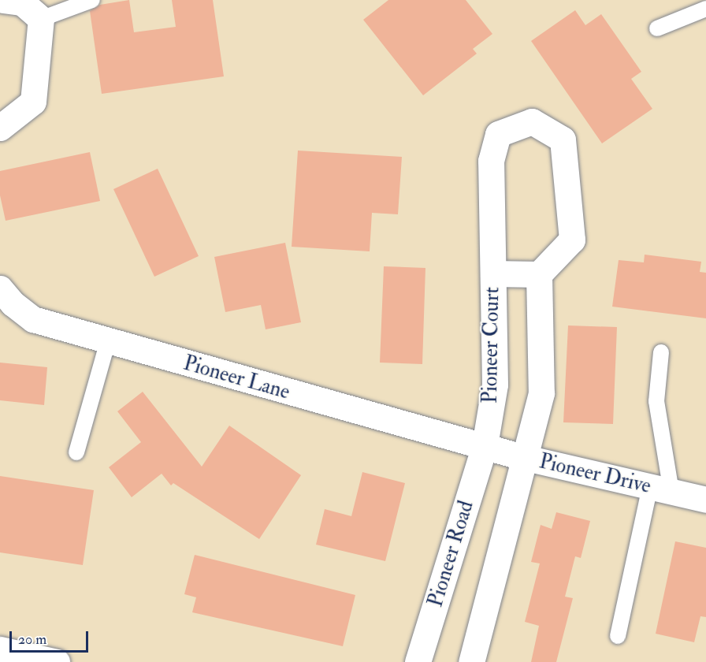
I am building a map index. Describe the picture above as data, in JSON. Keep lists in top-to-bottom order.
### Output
{
  "streets": {
    "street": [
      "Pioneer Court",
      "Pioneer Lane",
      "Pioneer Drive",
      "Pioneer Road"
    ]
  },
  "crossings": [
    ["Pioneer Court", "Pioneer Lane"],
    ["Pioneer Court", "Pioneer Drive"],
    ["Pioneer Court", "Pioneer Road"],
    ["Pioneer Lane", "Pioneer Drive"],
    ["Pioneer Lane", "Pioneer Road"],
    ["Pioneer Drive", "Pioneer Road"]
  ],
  "scale_bar": "20 m"
}
